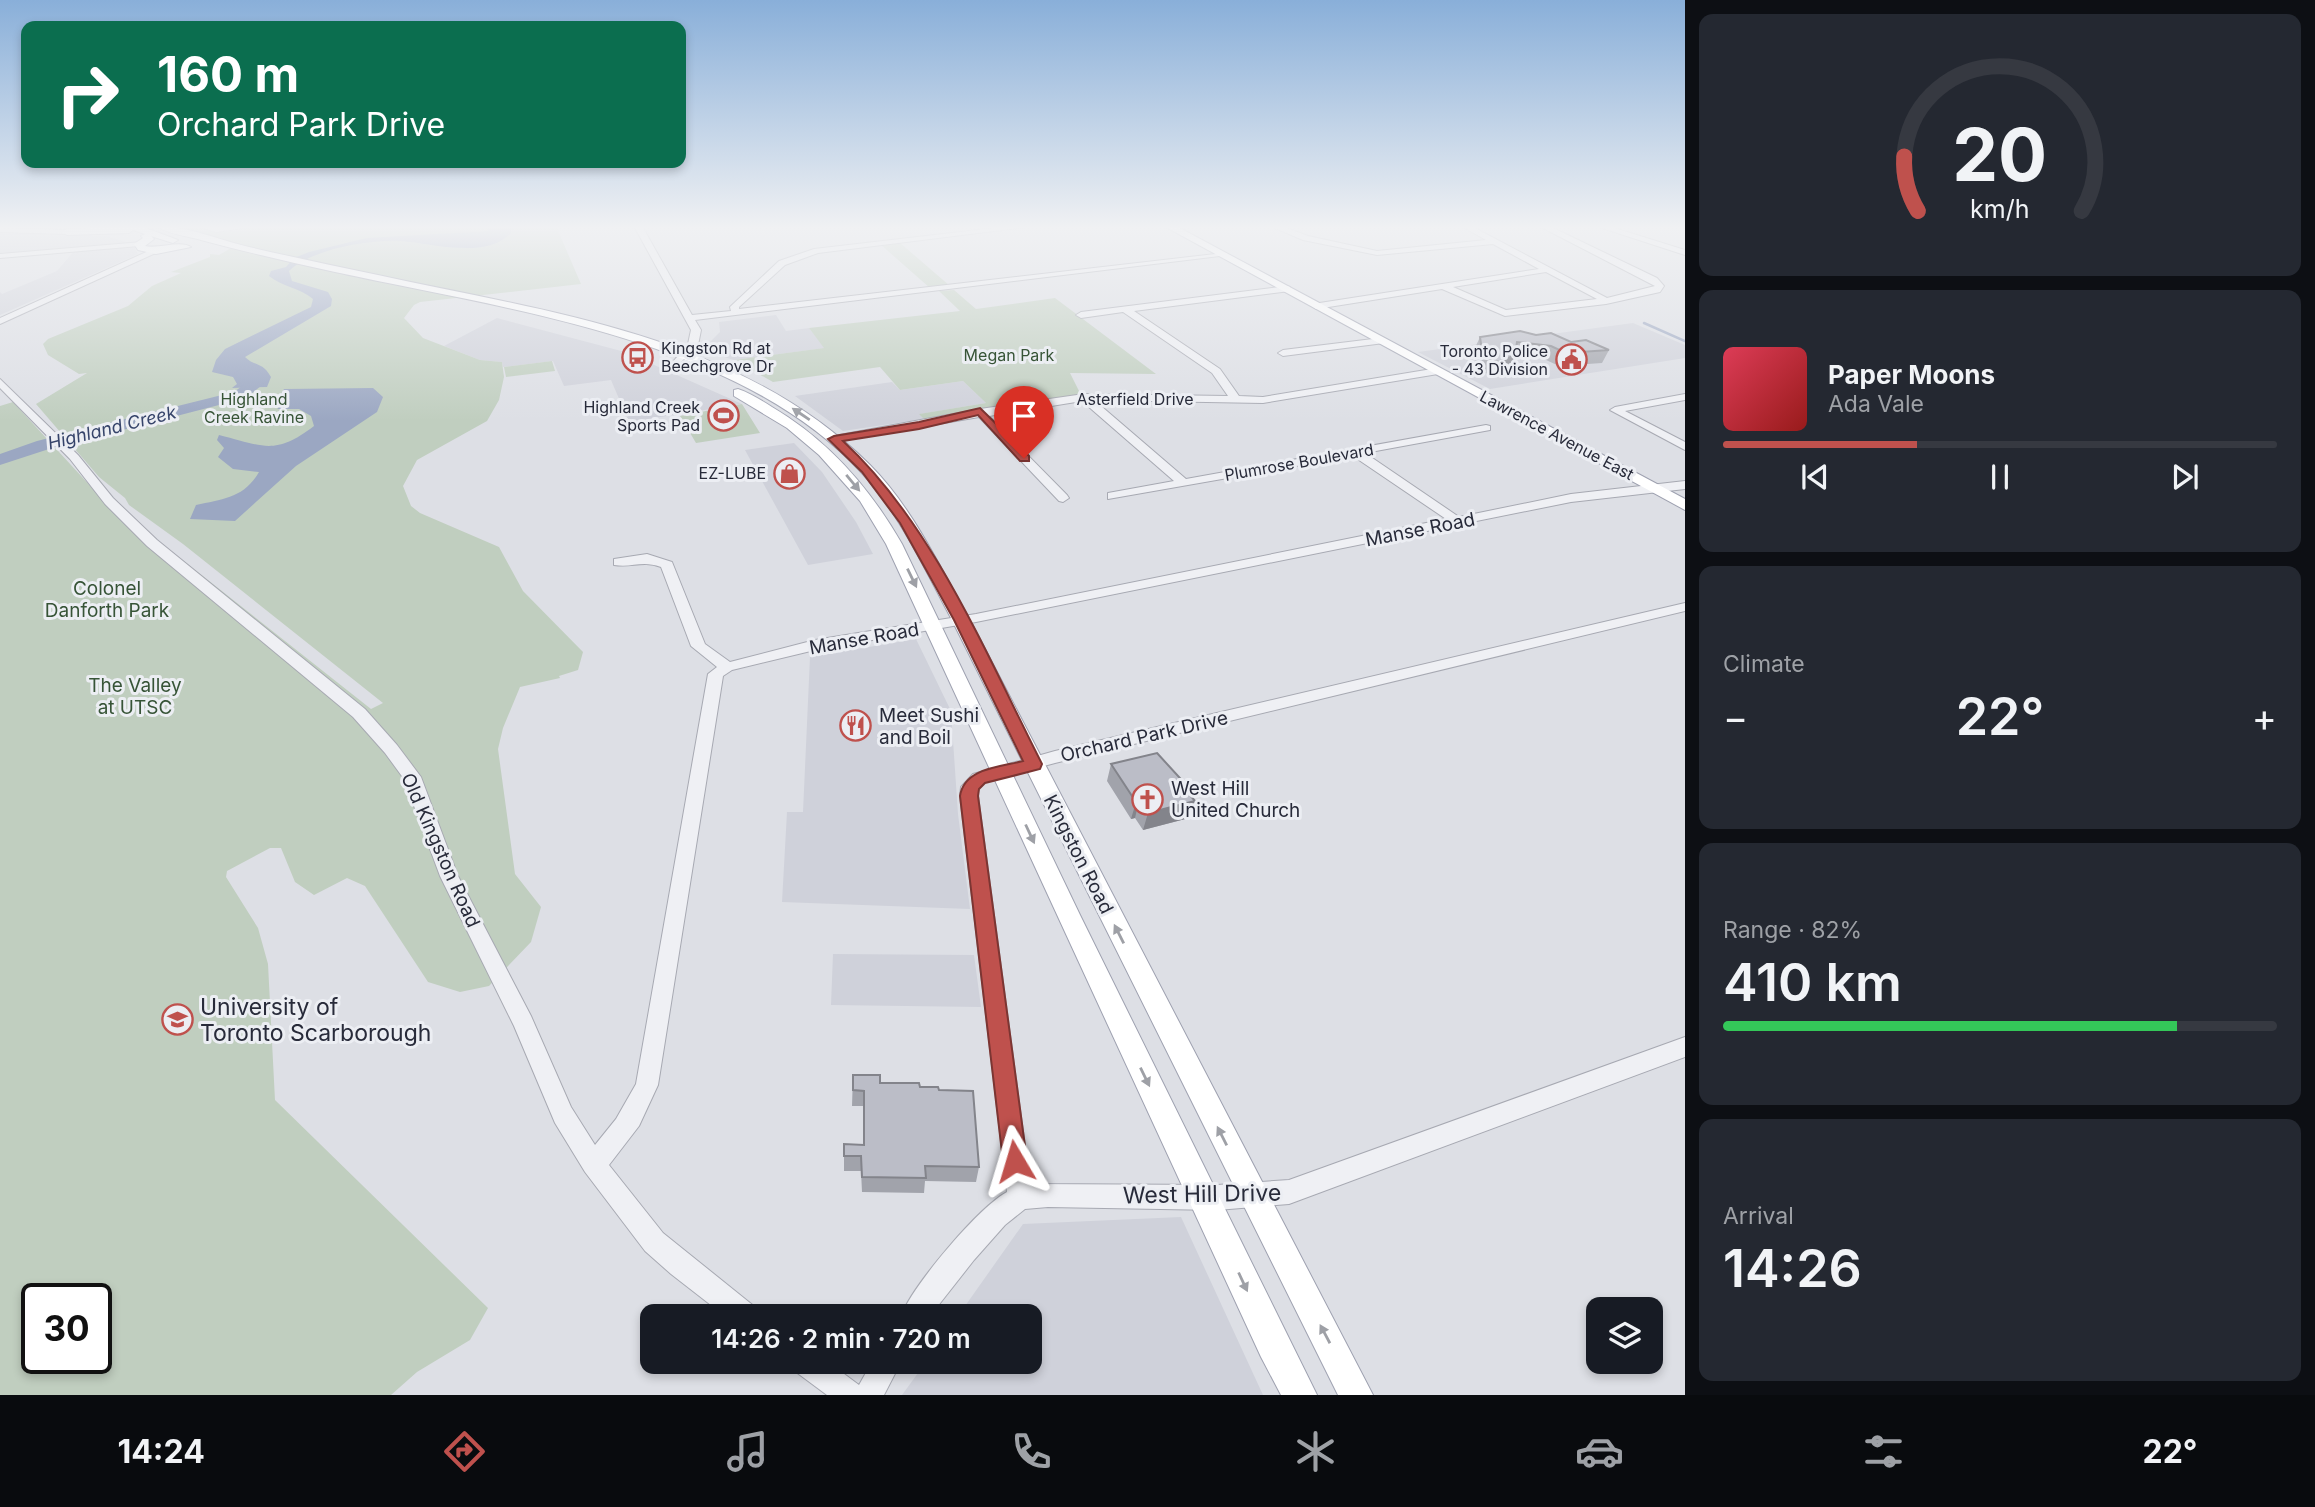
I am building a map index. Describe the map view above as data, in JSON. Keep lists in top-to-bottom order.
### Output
{
  "streets": {
    "main road": ["Lawrence Avenue East", "Kingston Road"],
    "street": [
      "Asterfield Drive",
      "Plumrose Boulevard",
      "Manse Road",
      "Orchard Park Drive",
      "Old Kingston Road",
      "West Hill Drive"
    ]
  },
  "crossings": [
    ["Asterfield Drive", "Lawrence Avenue East"],
    ["Asterfield Drive", "Kingston Road"],
    ["Lawrence Avenue East", "Manse Road"],
    ["Manse Road", "Kingston Road"],
    ["Orchard Park Drive", "Kingston Road"],
    ["Orchard Park Drive", "West Hill Drive"],
    ["Kingston Road", "West Hill Drive"]
  ],
  "water": ["Highland Creek"],
  "parks": [
    "Megan Park",
    "Highland Creek Ravine",
    "Colonel Danforth Park",
    "The Valley at UTSC"
  ],
  "places": {
    "bus stop": ["Kingston Rd at Beechgrove Dr"],
    "public building": ["Toronto Police - 43 Division"],
    "sports": ["Highland Creek Sports Pad"],
    "shop": ["EZ-LUBE"],
    "restaurant": ["Meet Sushi and Boil"],
    "church": ["West Hill United Church"],
    "school or university": ["University of Toronto Scarborough"]
  },
  "page": {
    "turn": ["160 m", "Orchard Park Drive"],
    "song": ["Paper Moons", "Ada Vale"],
    "tile": [
      "Climate",
      ["Range · 82%", "410 km"],
      ["Arrival", "14:26"]
    ],
    "heat": ["−", "22°", "+"],
    "limit": "30",
    "trip": "14:26 · 2 min · 720 m",
    "tabs": ["14:24", "22°"],
    "gauge": ["20", "km/h"]
  }
}
